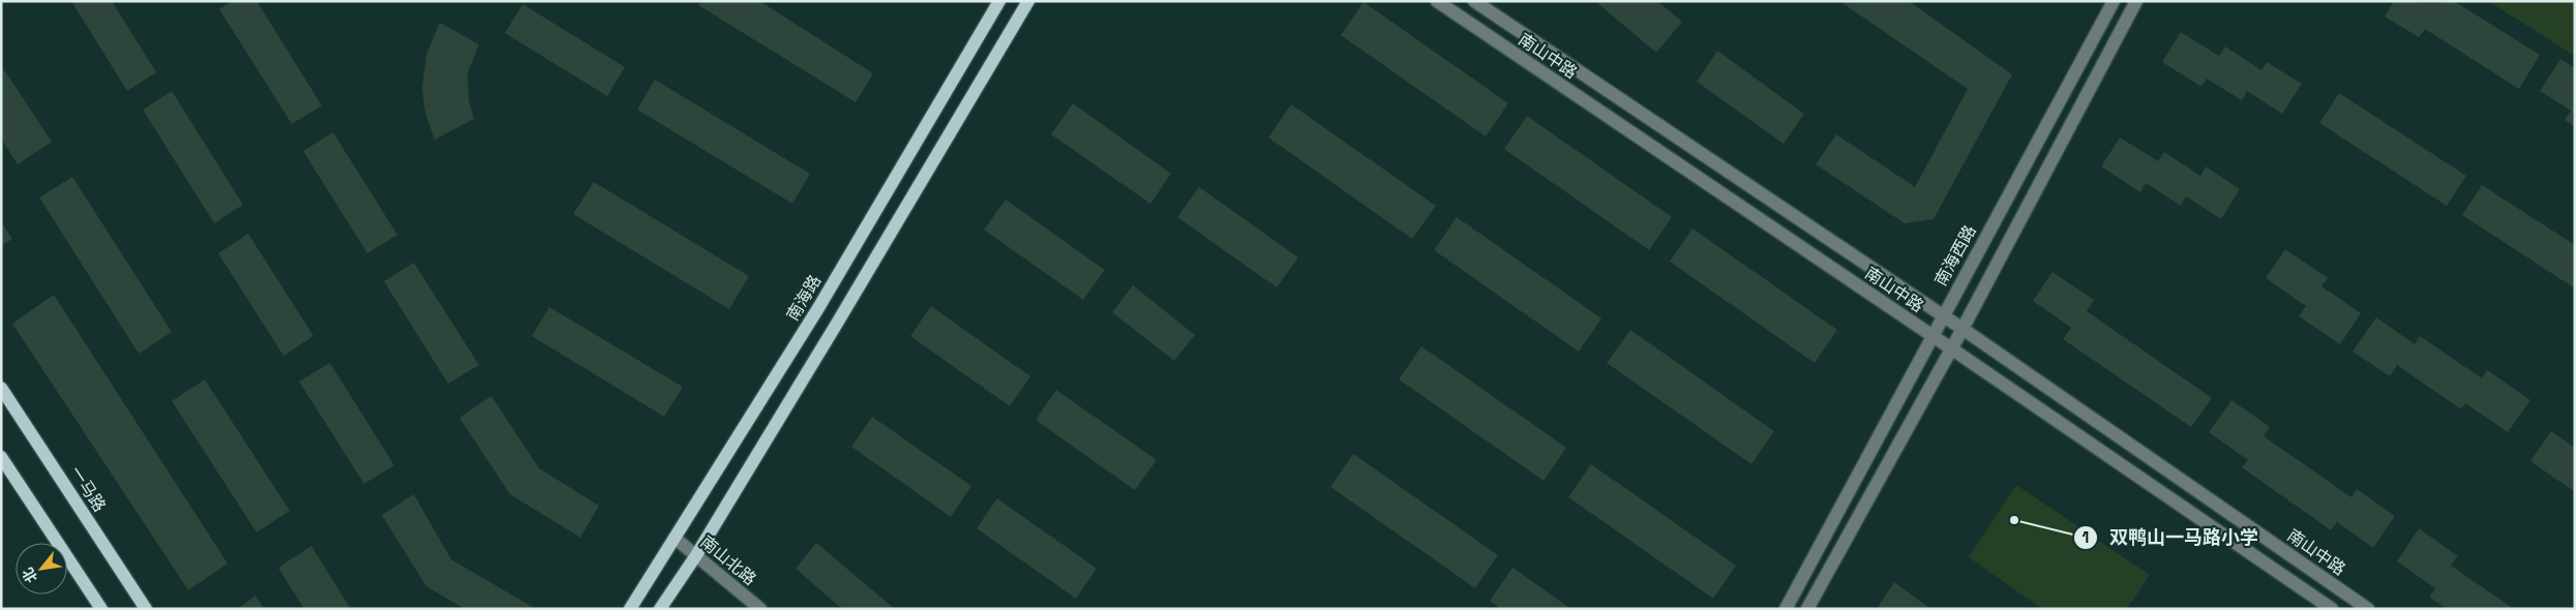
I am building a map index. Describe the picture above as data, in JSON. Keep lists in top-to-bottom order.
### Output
{
  "streets": {
    "main road": ["南海路", "一马路"],
    "street": ["南山中路", "南海西路", "南山北路"]
  },
  "crossings": [
    ["南山中路", "南海西路"],
    ["南海路", "南山北路"]
  ],
  "places": ["双鸭山一马路小学"],
  "north": "bottom left"
}
